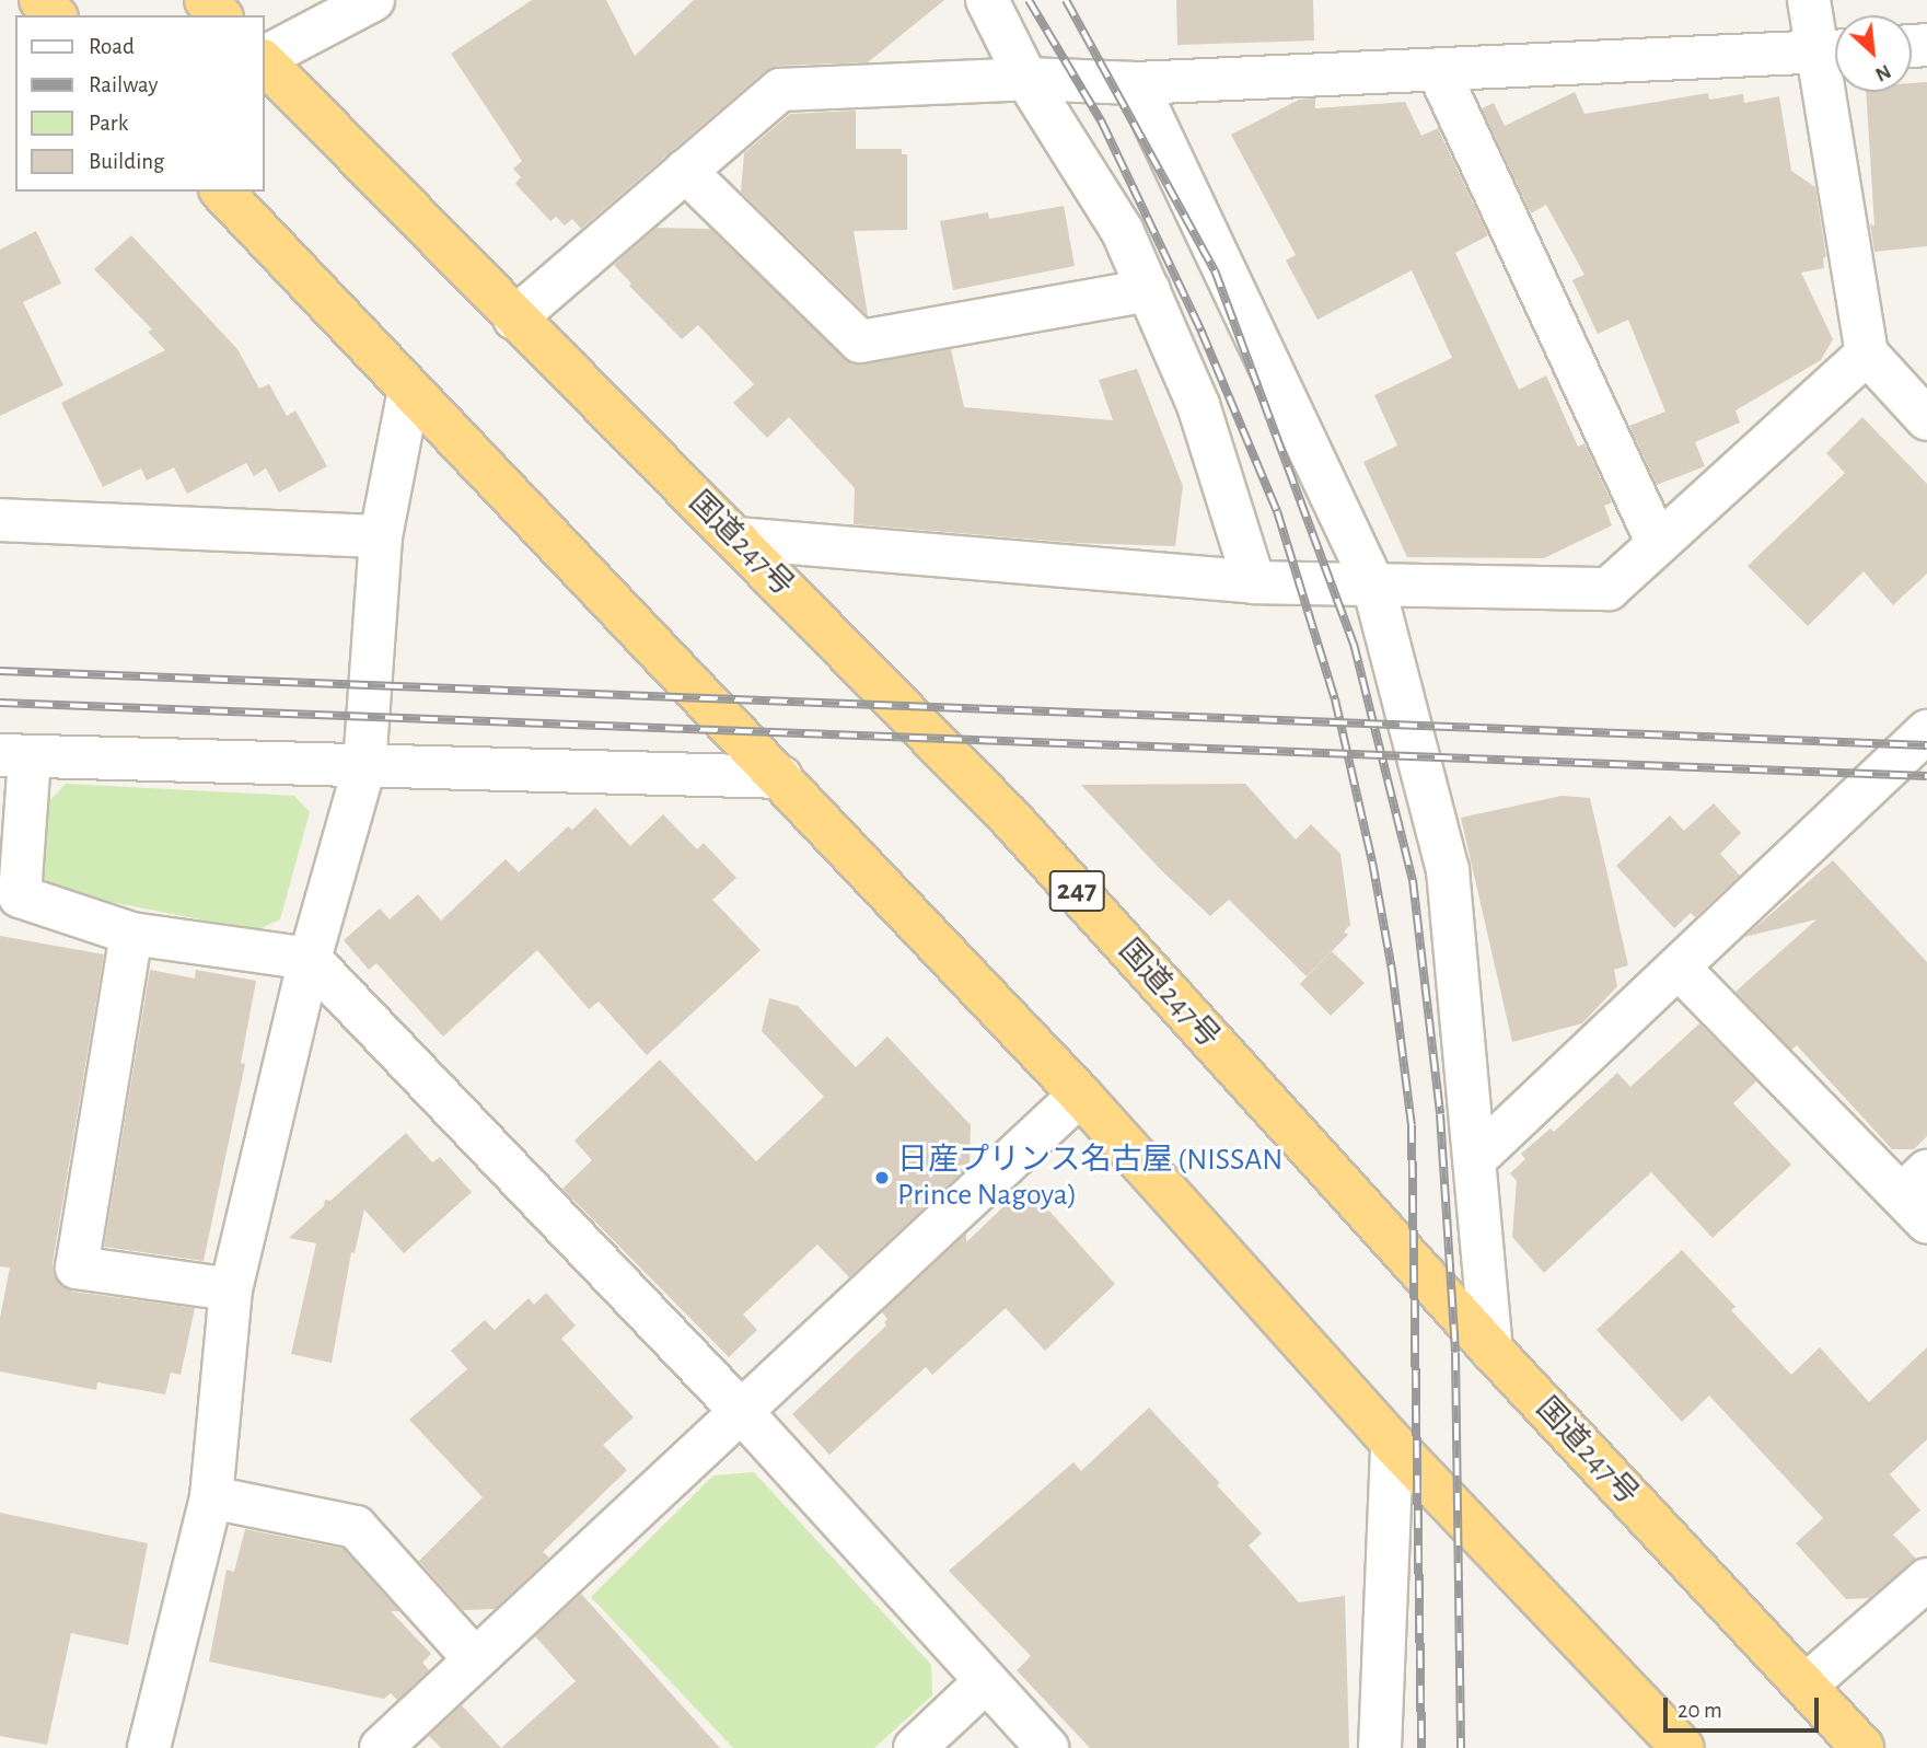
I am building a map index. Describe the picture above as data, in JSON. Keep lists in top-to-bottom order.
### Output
{
  "streets": {
    "highway": ["国道247号", "247"]
  },
  "places": ["日産プリンス名古屋 (NISSAN Prince Nagoya)"],
  "legend": [
    "Road",
    "Railway",
    "Park",
    "Building"
  ],
  "scale_bar": "20 m",
  "north": "bottom right"
}
